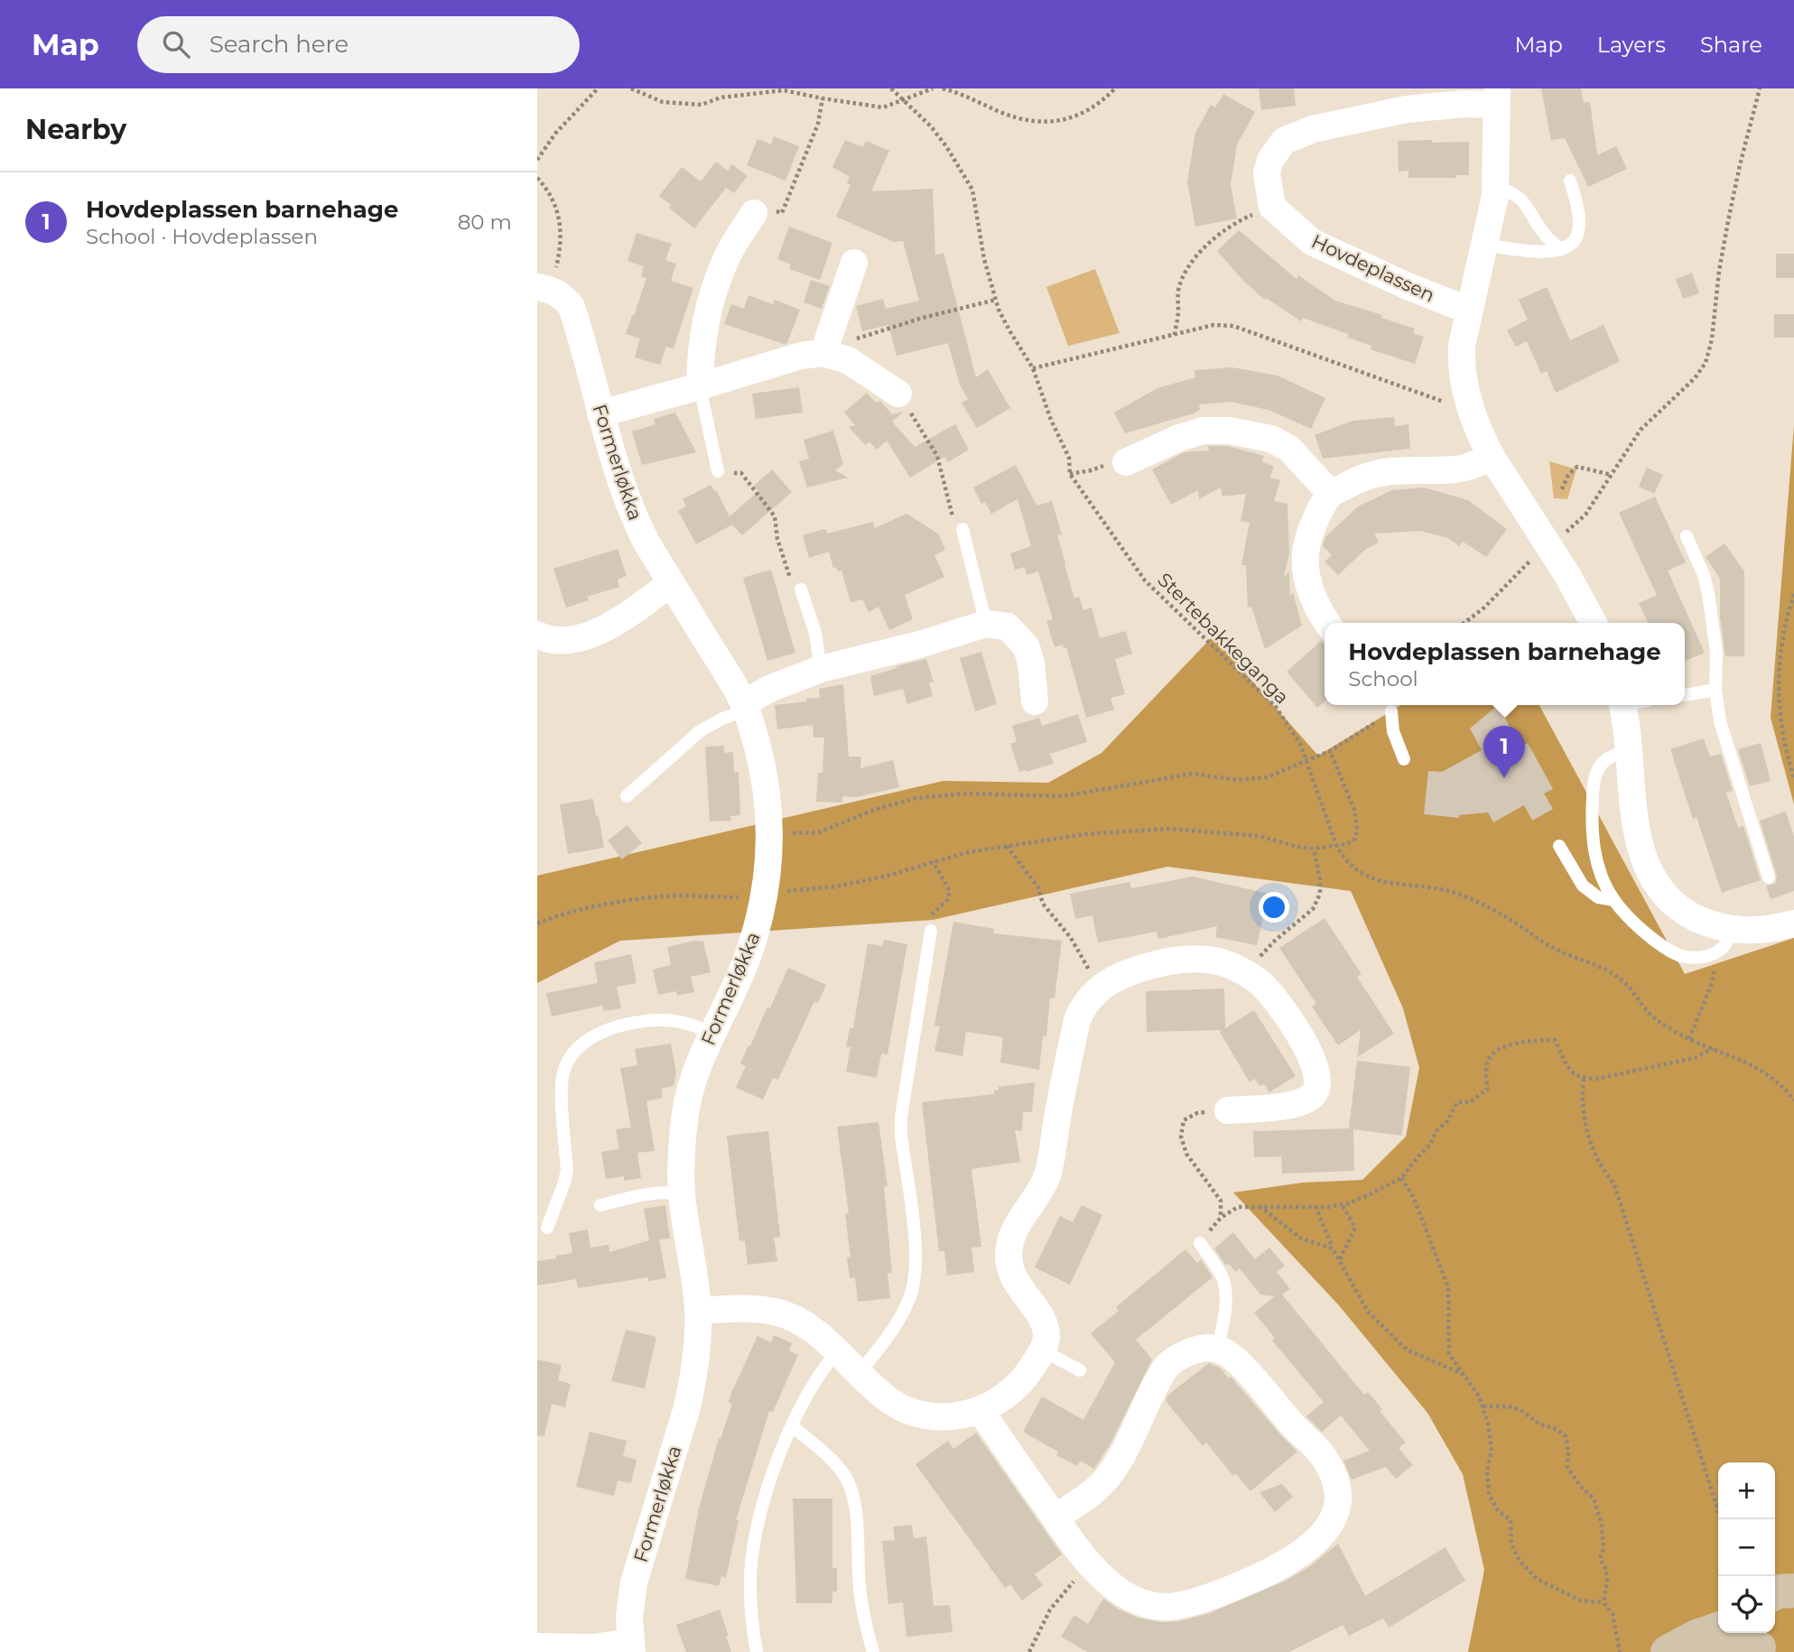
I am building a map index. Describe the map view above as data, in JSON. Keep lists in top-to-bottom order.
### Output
{
  "streets": {
    "street": ["Hovdeplassen", "Formerløkka"],
    "path": ["Stertebakkeganga"]
  },
  "page": {
    "header": "Map",
    "search": "Search here",
    "nav": ["Map", "Layers", "Share"],
    "heading": "Nearby",
    "list": [
      {
        "mark": "1",
        "name": "Hovdeplassen barnehage",
        "note": "School · Hovdeplassen",
        "value": "80 m"
      }
    ],
    "popup": ["Hovdeplassen barnehage", "School"],
    "pins": "1",
    "map_buttons": ["+", "−"]
  }
}
